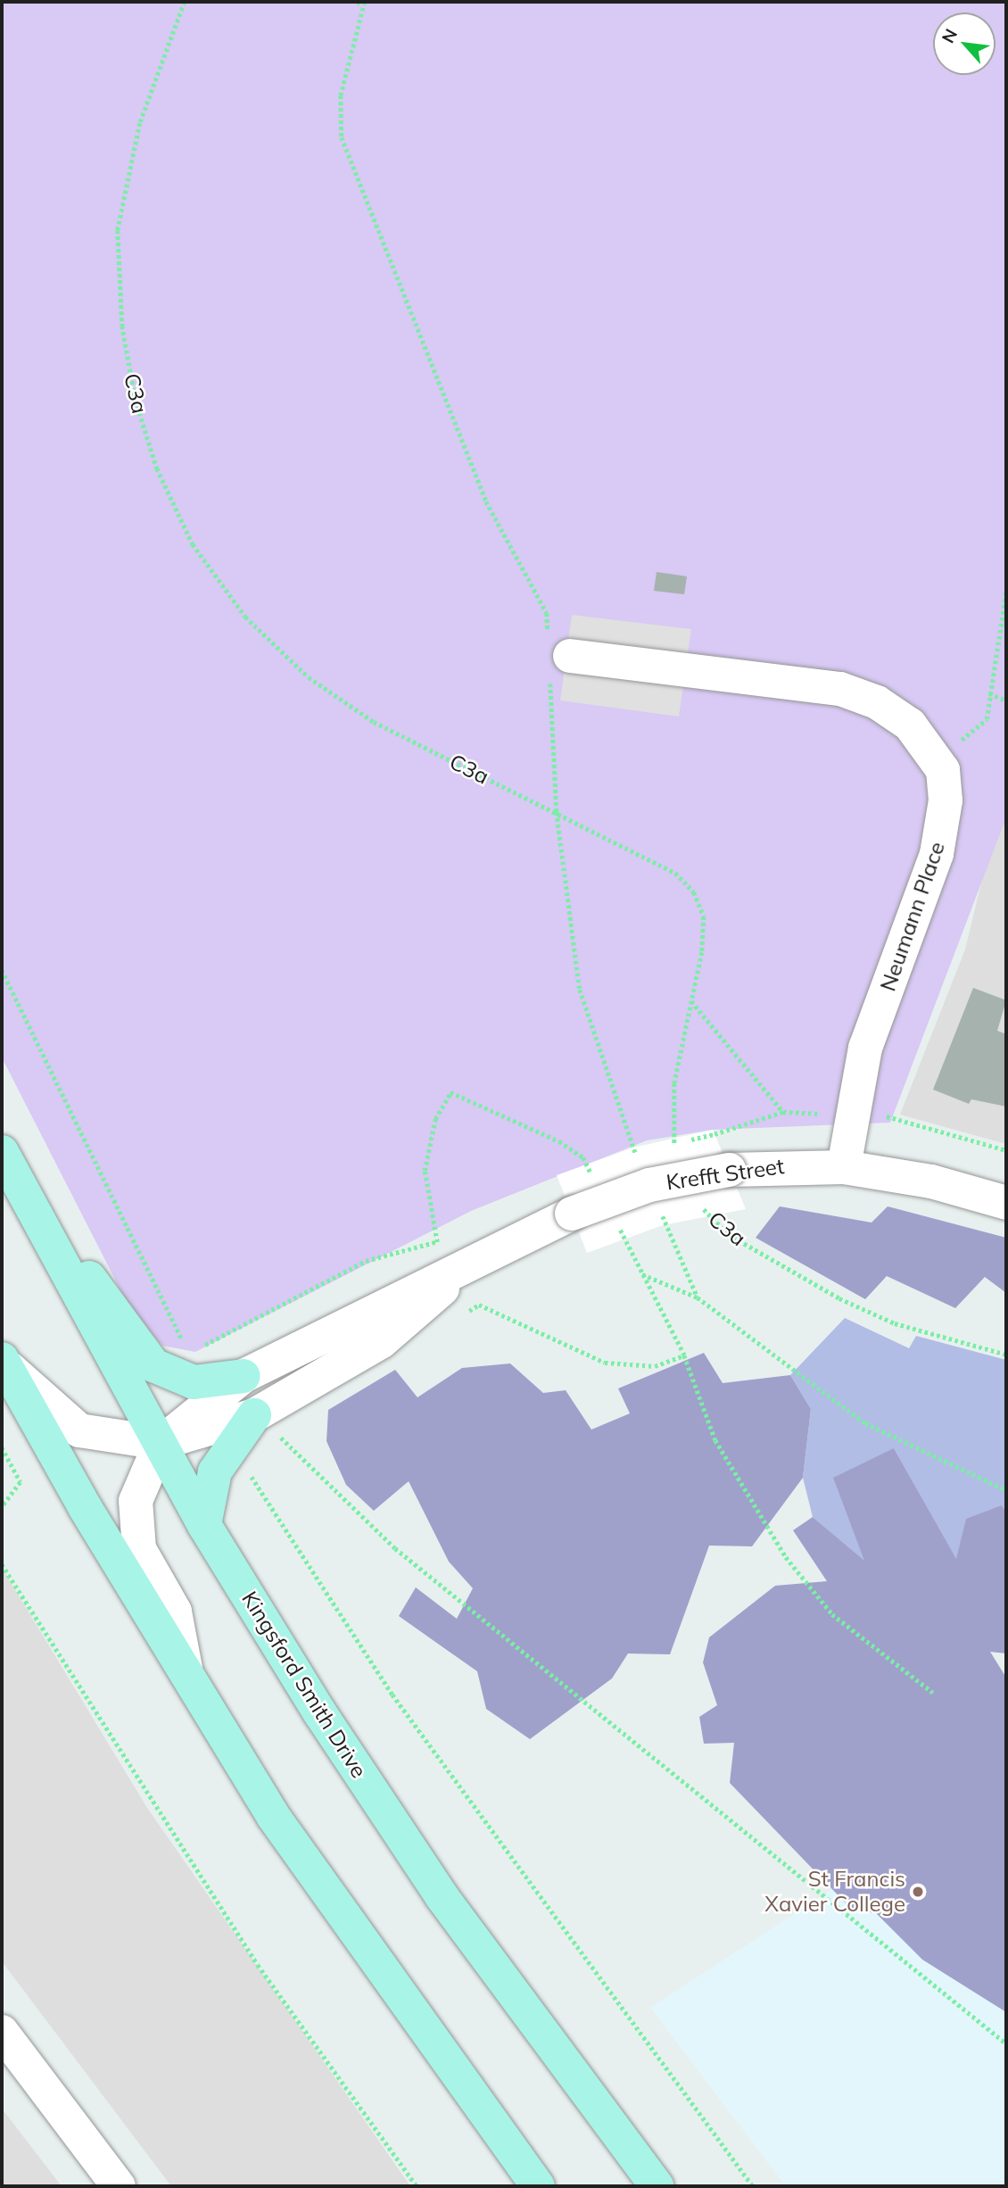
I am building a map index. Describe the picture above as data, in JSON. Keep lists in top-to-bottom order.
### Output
{
  "streets": {
    "main road": ["Kingsford Smith Drive"],
    "street": ["Neumann Place", "Krefft Street"],
    "path": ["C3a"]
  },
  "crossings": [
    ["Neumann Place", "Krefft Street"],
    ["Krefft Street", "Kingsford Smith Drive"]
  ],
  "places": ["St Francis Xavier College"],
  "north": "top left"
}
